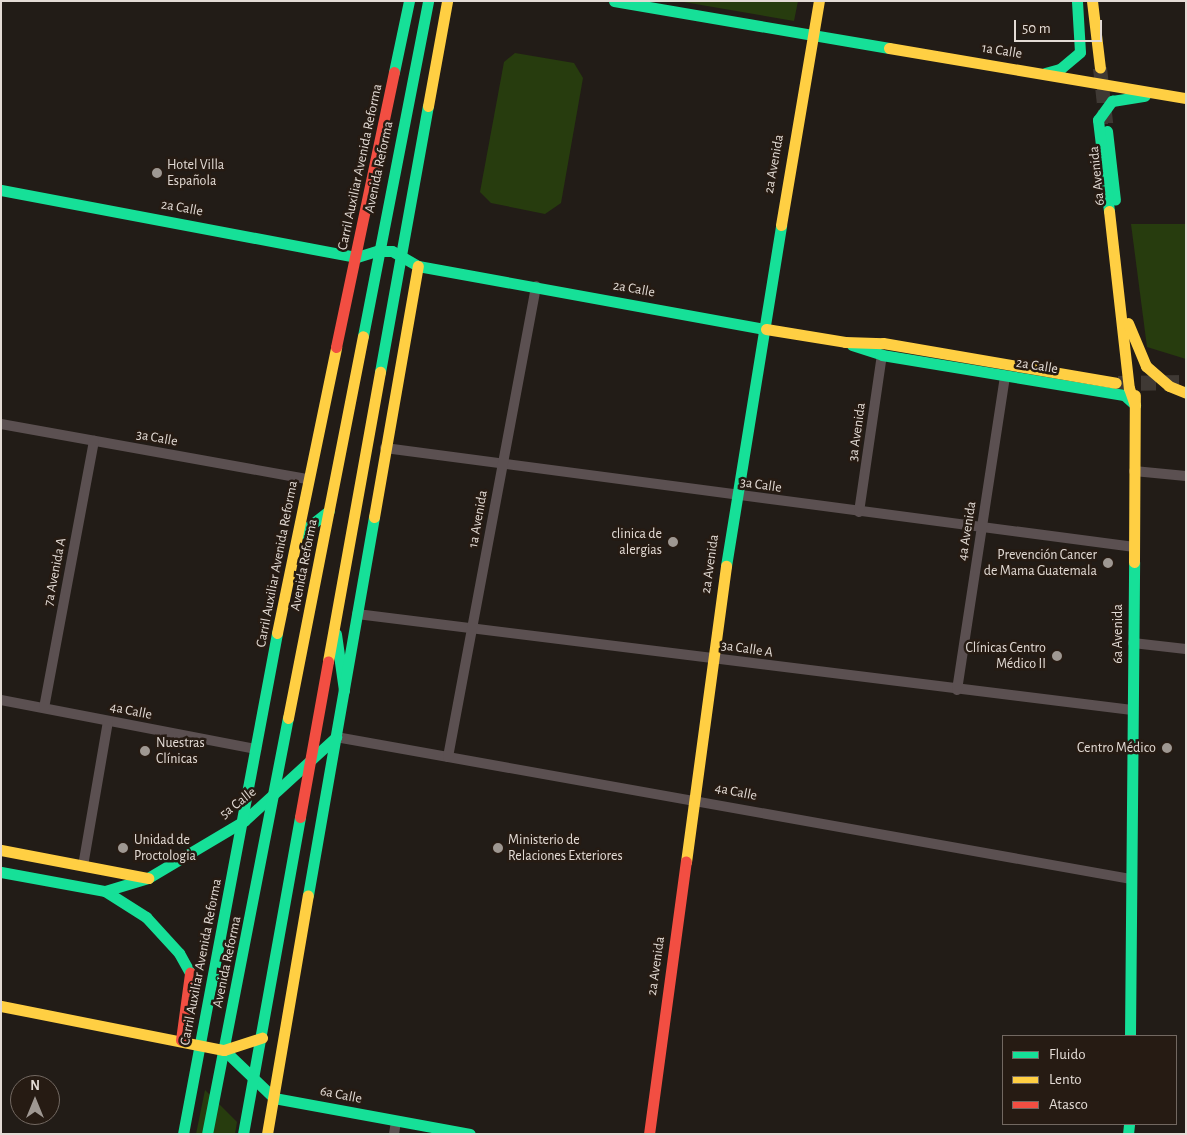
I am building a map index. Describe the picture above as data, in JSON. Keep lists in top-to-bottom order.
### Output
{
  "streets": {
    "main road": [
      "1a Calle",
      "2a Avenida",
      "Carril Auxiliar Avenida Reforma",
      "Avenida Reforma",
      "6a Avenida",
      "2a Calle",
      "5a Calle",
      "6a Calle"
    ],
    "street": [
      "3a Avenida",
      "3a Calle",
      "1a Avenida",
      "4a Avenida",
      "7a Avenida A",
      "3a Calle A",
      "4a Calle"
    ]
  },
  "crossings": [
    ["1a Calle", "2a Avenida"],
    ["2a Avenida", "2a Calle"],
    ["2a Avenida", "3a Calle"],
    ["2a Avenida", "3a Calle A"],
    ["2a Avenida", "4a Calle"],
    ["Carril Auxiliar Avenida Reforma", "2a Calle"],
    ["Carril Auxiliar Avenida Reforma", "3a Calle"],
    ["Carril Auxiliar Avenida Reforma", "4a Calle"],
    ["Carril Auxiliar Avenida Reforma", "5a Calle"],
    ["Avenida Reforma", "2a Calle"],
    ["Avenida Reforma", "5a Calle"],
    ["Avenida Reforma", "6a Calle"],
    ["6a Avenida", "2a Calle"],
    ["6a Avenida", "3a Calle"],
    ["6a Avenida", "3a Calle A"],
    ["6a Avenida", "4a Calle"],
    ["2a Calle", "3a Avenida"],
    ["2a Calle", "1a Avenida"],
    ["2a Calle", "4a Avenida"],
    ["3a Avenida", "3a Calle"],
    ["3a Calle", "1a Avenida"],
    ["3a Calle", "4a Avenida"],
    ["3a Calle", "7a Avenida A"],
    ["1a Avenida", "3a Calle A"],
    ["1a Avenida", "4a Calle"],
    ["4a Avenida", "3a Calle A"],
    ["7a Avenida A", "4a Calle"],
    ["4a Calle", "5a Calle"]
  ],
  "places": [
    "Hotel Villa Española",
    "clinica de alergias",
    "Prevención Cancer de Mama Guatemala",
    "Clínicas Centro Médico II",
    "Centro Médico",
    "Nuestras Clínicas",
    "Unidad de Proctologia",
    "Ministerio de Relaciones Exteriores"
  ],
  "legend": ["Fluido", "Lento", "Atasco"],
  "scale_bar": "50 m",
  "north": "top"
}
